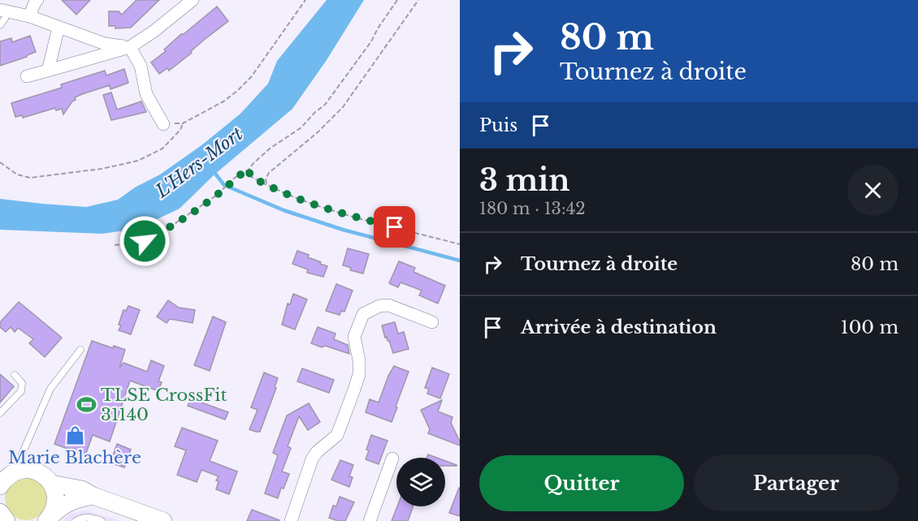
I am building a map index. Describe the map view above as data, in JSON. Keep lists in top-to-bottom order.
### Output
{
  "water": ["L'Hers-Mort"],
  "places": {
    "sports": ["TLSE CrossFit 31140"],
    "shop": ["Marie Blachère"]
  },
  "page": {
    "turn": ["80 m", "Tournez à droite"],
    "then": "Puis",
    "heading": ["3 min", "180 m · 13:42"],
    "list": [
      {
        "name": "Tournez à droite",
        "value": "80 m"
      },
      {
        "name": "Arrivée à destination",
        "value": "100 m"
      }
    ],
    "buttons": ["Quitter", "Partager"]
  }
}
